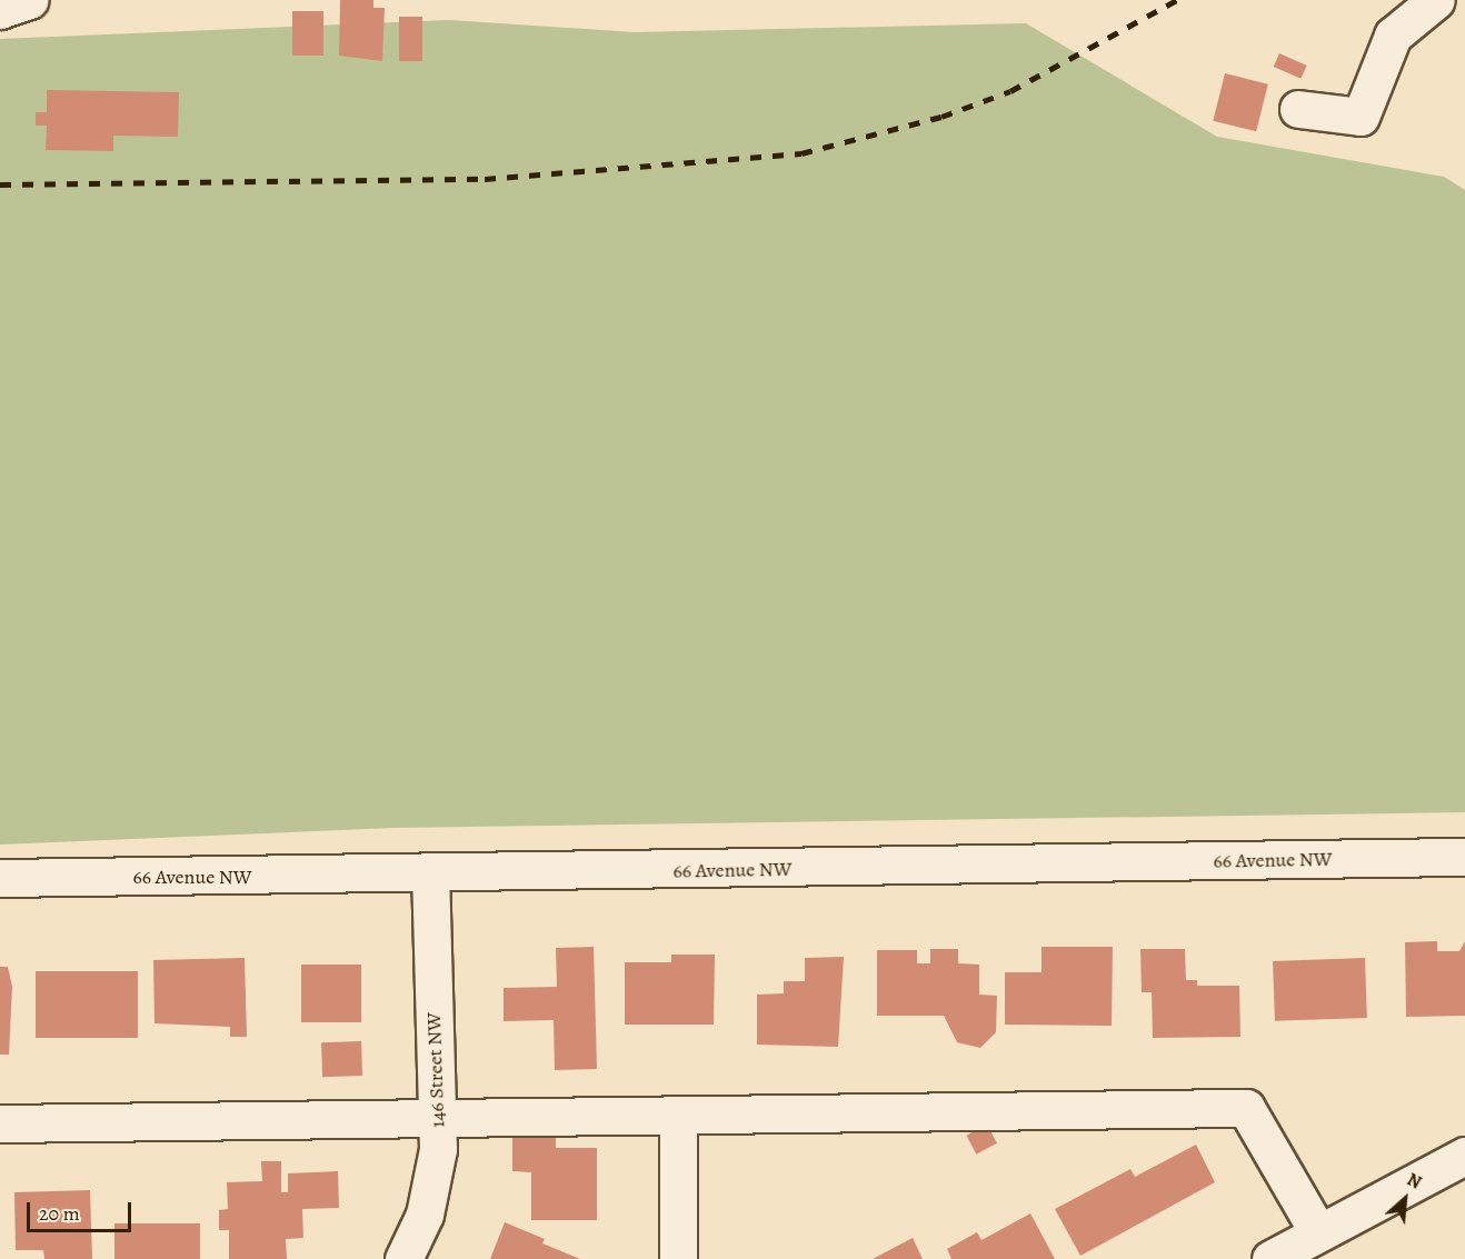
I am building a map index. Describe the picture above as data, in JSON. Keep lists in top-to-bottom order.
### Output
{
  "streets": {
    "street": ["66 Avenue NW", "146 Street NW"]
  },
  "crossings": [
    ["66 Avenue NW", "146 Street NW"]
  ],
  "scale_bar": "20 m",
  "north": "top right"
}
